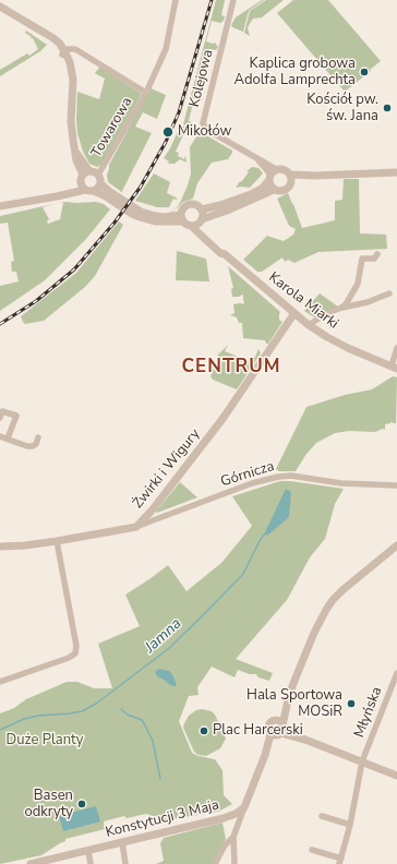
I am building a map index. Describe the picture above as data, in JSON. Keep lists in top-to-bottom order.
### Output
{
  "streets": {
    "street": [
      "Kolejowa",
      "Towarowa",
      "Karola Miarki",
      "Żwirki i Wigury",
      "Górnicza",
      "Młyńska",
      "Konstytucji 3 Maja"
    ]
  },
  "crossings": [
    ["Karola Miarki", "Żwirki i Wigury"],
    ["Żwirki i Wigury", "Górnicza"]
  ],
  "districts": ["CENTRUM"],
  "water": ["Jamna"],
  "parks": ["Duże Planty"],
  "places": [
    "Kaplica grobowa Adolfa Lamprechta",
    "Kościół pw. św. Jana",
    "Mikołów",
    "Hala Sportowa MOSiR",
    "Plac Harcerski",
    "Basen odkryty"
  ]
}
